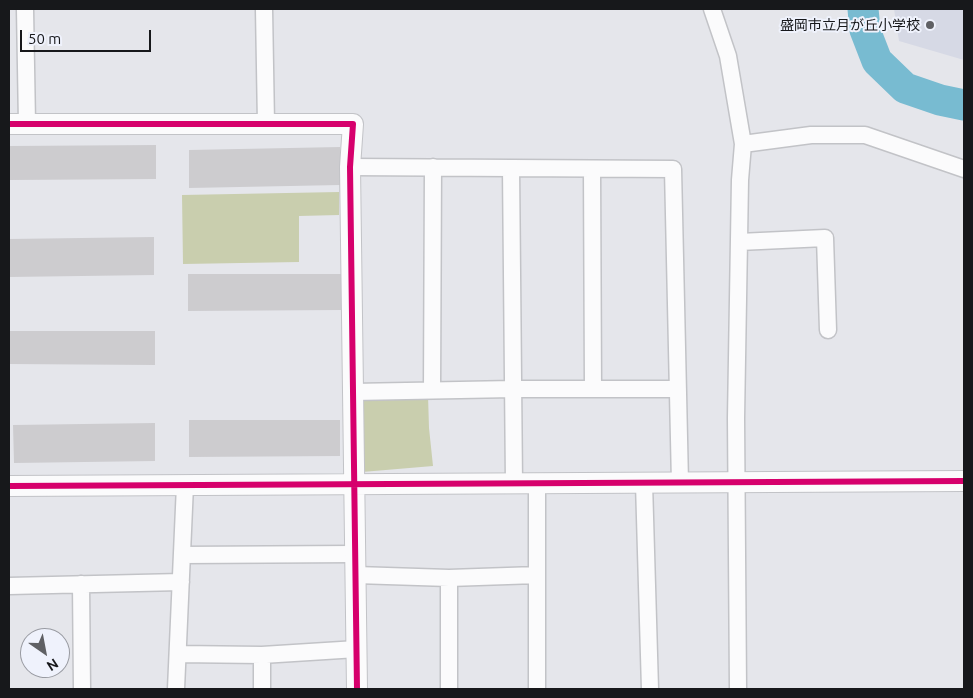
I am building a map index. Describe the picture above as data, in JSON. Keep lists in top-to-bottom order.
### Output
{
  "places": ["盛岡市立月が丘小学校"],
  "scale_bar": "50 m",
  "north": "bottom right"
}
